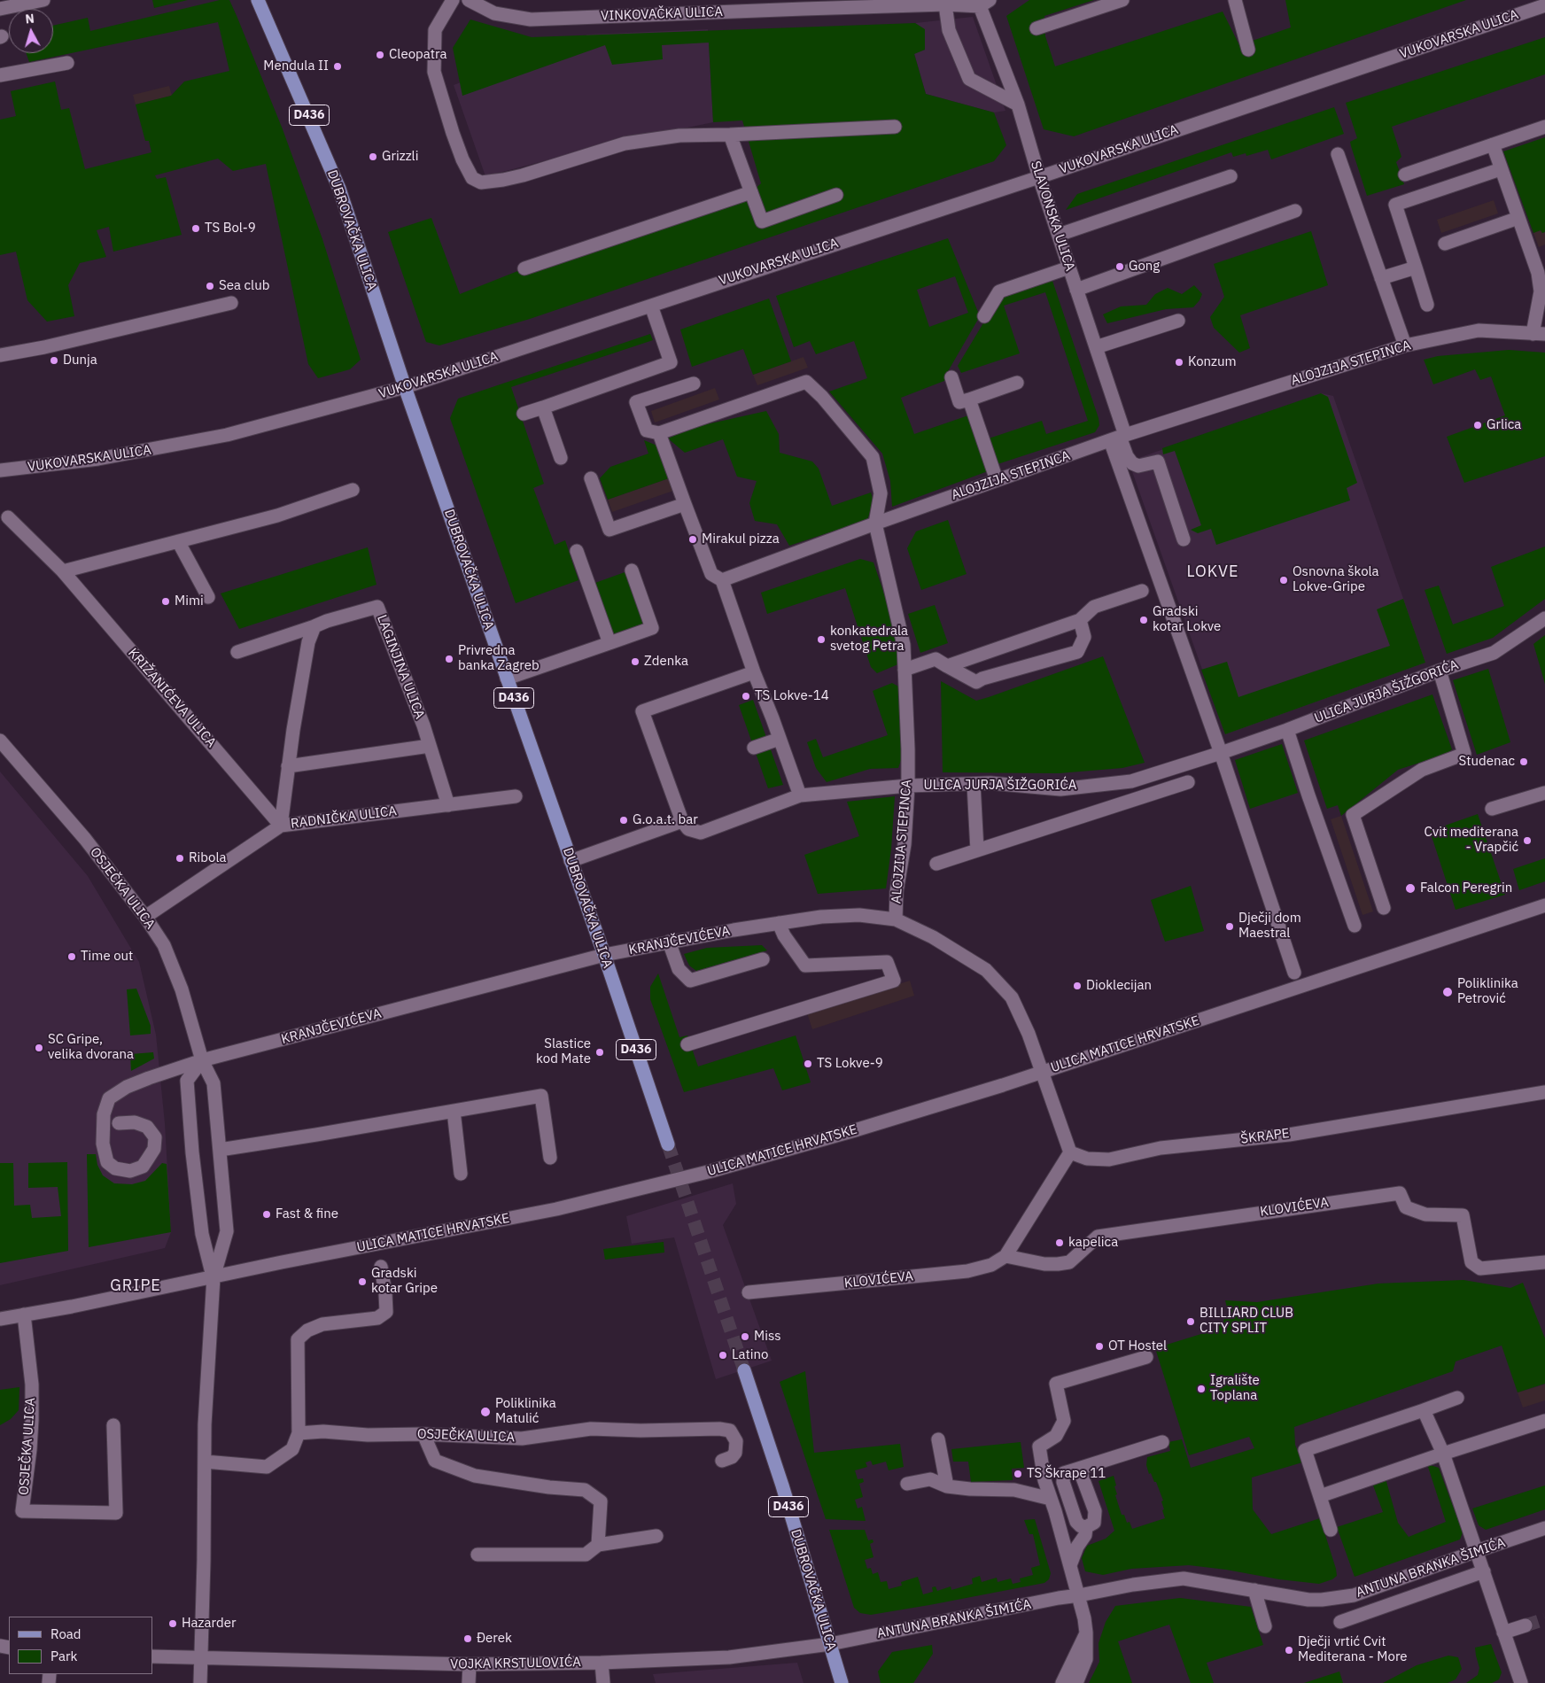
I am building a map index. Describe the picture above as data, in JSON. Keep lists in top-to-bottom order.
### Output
{
  "streets": {
    "main road": ["D436", "DUBROVAČKA ULICA"],
    "street": [
      "VINKOVAČKA ULICA",
      "VUKOVARSKA ULICA",
      "SLAVONSKA ULICA",
      "ALOJZIJA STEPINCA",
      "LAGINJINA ULICA",
      "ULICA JURJA ŠIŽGORIĆA",
      "KRIŽANIĆEVA ULICA",
      "RADNIČKA ULICA",
      "OSJEČKA ULICA",
      "KRANJČEVIĆEVA",
      "ULICA MATICE HRVATSKE",
      "ŠKRAPE",
      "KLOVIĆEVA",
      "ANTUNA BRANKA ŠIMIĆA",
      "VOJKA KRSTULOVIĆA"
    ]
  },
  "crossings": [
    ["VINKOVAČKA ULICA", "SLAVONSKA ULICA"],
    ["VUKOVARSKA ULICA", "SLAVONSKA ULICA"],
    ["VUKOVARSKA ULICA", "DUBROVAČKA ULICA"],
    ["SLAVONSKA ULICA", "ALOJZIJA STEPINCA"],
    ["DUBROVAČKA ULICA", "KRANJČEVIĆEVA"],
    ["DUBROVAČKA ULICA", "ANTUNA BRANKA ŠIMIĆA"],
    ["DUBROVAČKA ULICA", "VOJKA KRSTULOVIĆA"],
    ["ALOJZIJA STEPINCA", "ULICA JURJA ŠIŽGORIĆA"],
    ["ALOJZIJA STEPINCA", "KRANJČEVIĆEVA"],
    ["LAGINJINA ULICA", "RADNIČKA ULICA"],
    ["KRIŽANIĆEVA ULICA", "RADNIČKA ULICA"],
    ["RADNIČKA ULICA", "OSJEČKA ULICA"],
    ["OSJEČKA ULICA", "KRANJČEVIĆEVA"],
    ["OSJEČKA ULICA", "ULICA MATICE HRVATSKE"],
    ["OSJEČKA ULICA", "VOJKA KRSTULOVIĆA"],
    ["KRANJČEVIĆEVA", "ULICA MATICE HRVATSKE"],
    ["ANTUNA BRANKA ŠIMIĆA", "VOJKA KRSTULOVIĆA"]
  ],
  "districts": ["LOKVE", "GRIPE"],
  "places": [
    "Cleopatra",
    "Mendula II",
    "Grizzli",
    "TS Bol-9",
    "Gong",
    "Sea club",
    "Dunja",
    "Konzum",
    "Grlica",
    "Mirakul pizza",
    "Osnovna škola Lokve-Gripe",
    "Mimi",
    "Gradski kotar Lokve",
    "konkatedrala svetog Petra",
    "Privredna banka Zagreb",
    "Zdenka",
    "TS Lokve-14",
    "Studenac",
    "G.o.a.t. bar",
    "Cvit mediterana - Vrapčić",
    "Ribola",
    "Falcon Peregrin",
    "Dječji dom Maestral",
    "Time out",
    "Dioklecijan",
    "Poliklinika Petrović",
    "SC Gripe, velika dvorana",
    "Slastice kod Mate",
    "TS Lokve-9",
    "Fast & fine",
    "kapelica",
    "Gradski kotar Gripe",
    "BILLIARD CLUB CITY SPLIT",
    "Miss",
    "OT Hostel",
    "Latino",
    "Igralište Toplana",
    "Poliklinika Matulić",
    "TS Škrape 11",
    "Hazarder",
    "Đerek",
    "Dječji vrtić Cvit Mediterana - More"
  ],
  "legend": ["Road", "Park"],
  "north": "top"
}
